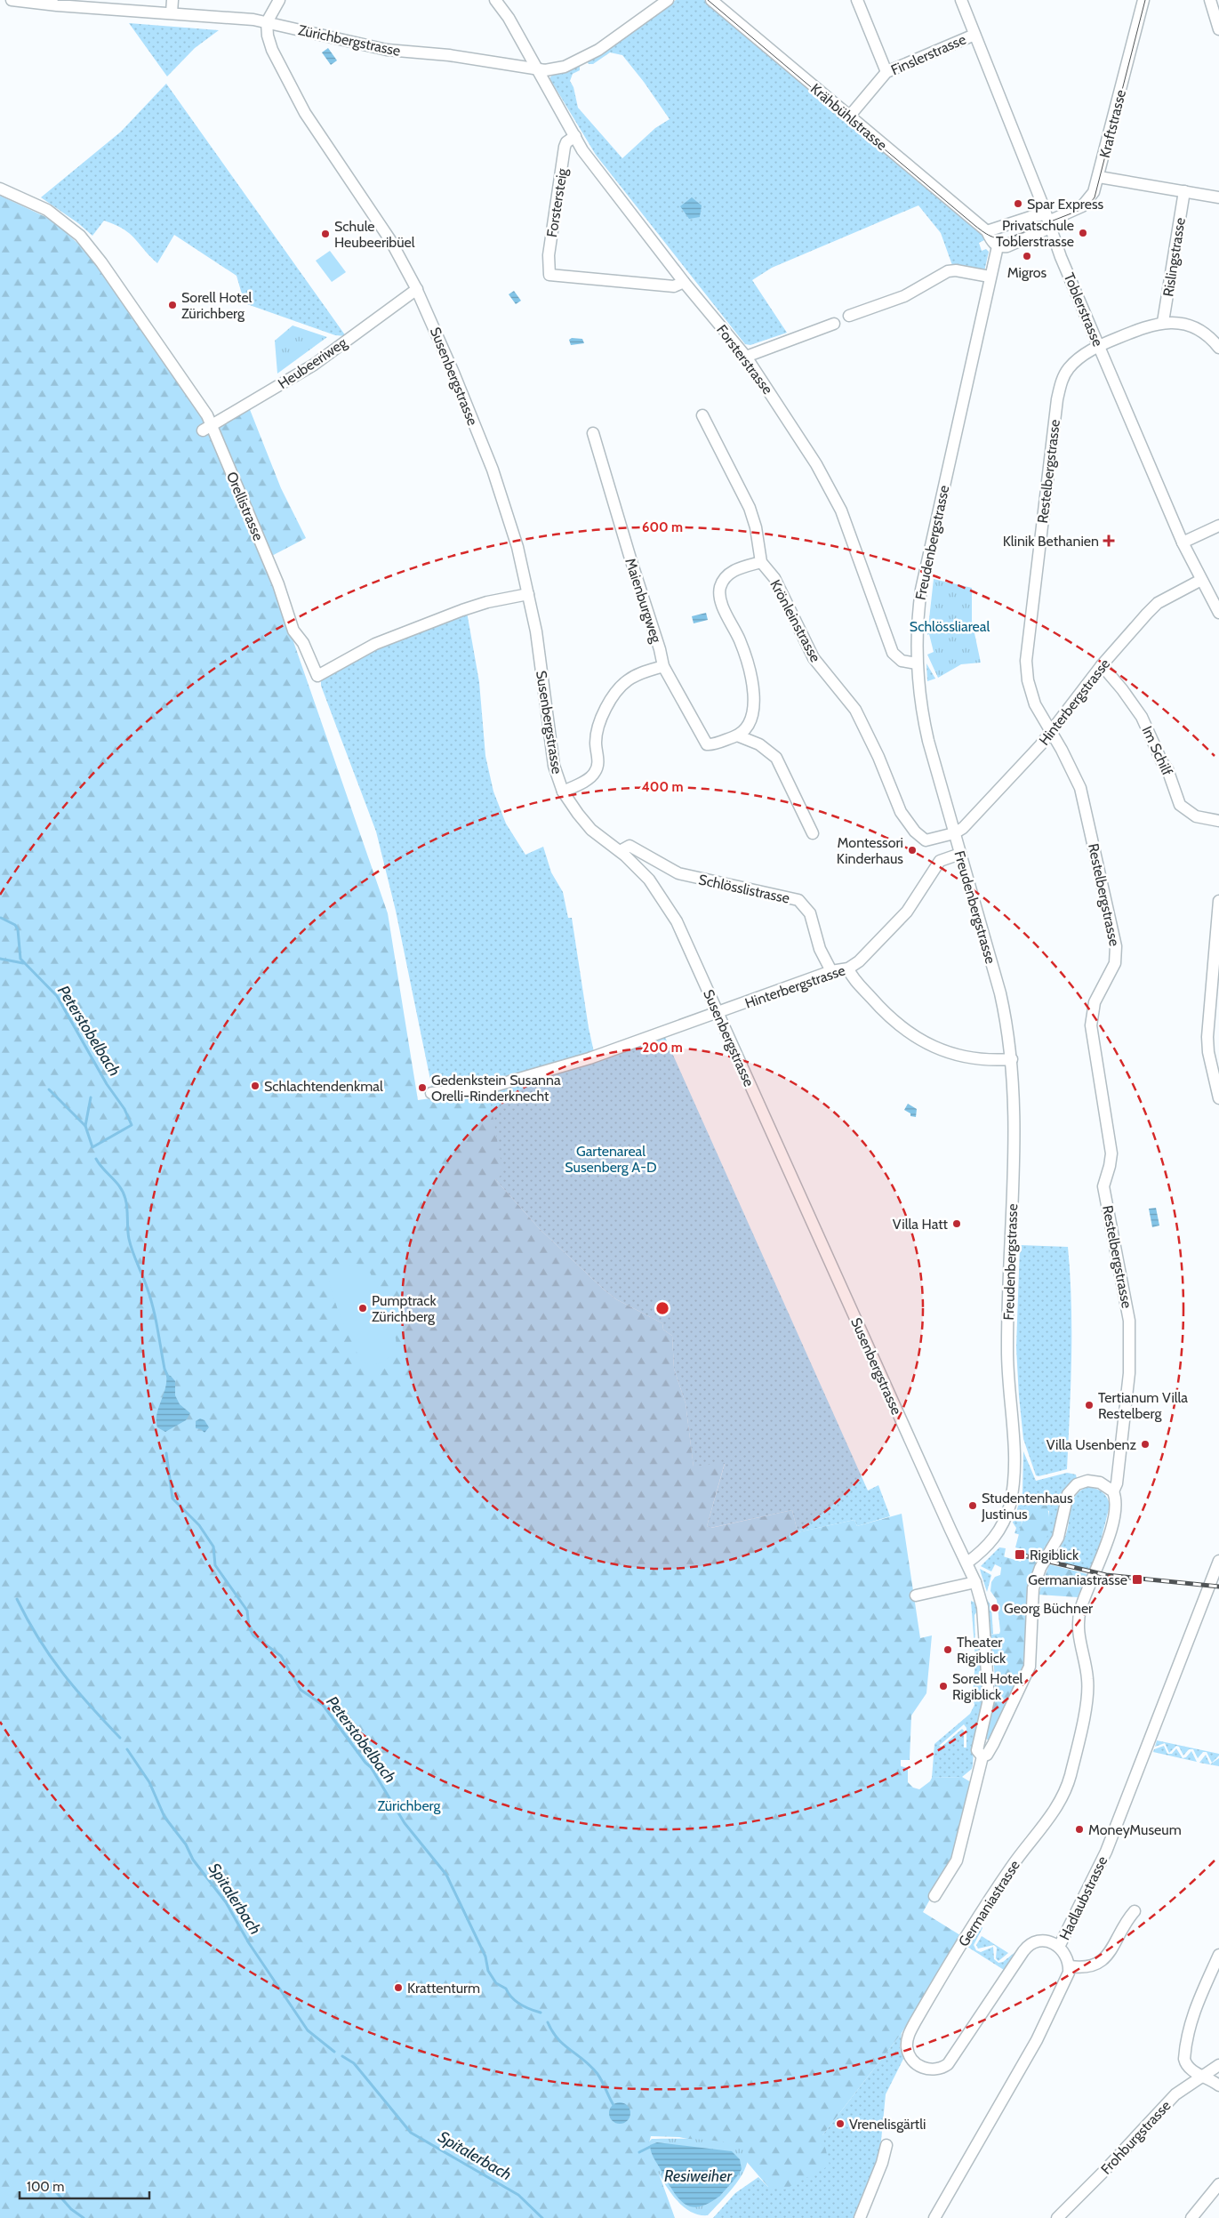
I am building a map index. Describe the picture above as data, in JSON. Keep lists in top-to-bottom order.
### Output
{
  "streets": {
    "street": [
      "Zürichbergstrasse",
      "Finslerstrasse",
      "Krähbühlstrasse",
      "Kraftstrasse",
      "Forstersteig",
      "Rislingstrasse",
      "Toblerstrasse",
      "Forsterstrasse",
      "Heubeeriweg",
      "Susenbergstrasse",
      "Restelbergstrasse",
      "Orellistrasse",
      "Freudenbergstrasse",
      "Maienburgweg",
      "Krönleinstrasse",
      "Hinterbergstrasse",
      "Im Schilf",
      "Schlösslistrasse",
      "Hadlaubstrasse",
      "Germaniastrasse",
      "Frohburgstrasse"
    ]
  },
  "crossings": [
    ["Zürichbergstrasse", "Forsterstrasse"],
    ["Zürichbergstrasse", "Susenbergstrasse"],
    ["Finslerstrasse", "Krähbühlstrasse"],
    ["Finslerstrasse", "Toblerstrasse"],
    ["Krähbühlstrasse", "Freudenbergstrasse"],
    ["Kraftstrasse", "Toblerstrasse"],
    ["Forstersteig", "Forsterstrasse"],
    ["Rislingstrasse", "Restelbergstrasse"],
    ["Toblerstrasse", "Restelbergstrasse"],
    ["Toblerstrasse", "Hinterbergstrasse"],
    ["Forsterstrasse", "Freudenbergstrasse"],
    ["Heubeeriweg", "Susenbergstrasse"],
    ["Heubeeriweg", "Orellistrasse"],
    ["Susenbergstrasse", "Orellistrasse"],
    ["Susenbergstrasse", "Freudenbergstrasse"],
    ["Susenbergstrasse", "Hinterbergstrasse"],
    ["Susenbergstrasse", "Schlösslistrasse"],
    ["Restelbergstrasse", "Hinterbergstrasse"],
    ["Restelbergstrasse", "Germaniastrasse"],
    ["Freudenbergstrasse", "Krönleinstrasse"],
    ["Freudenbergstrasse", "Hinterbergstrasse"],
    ["Krönleinstrasse", "Hinterbergstrasse"],
    ["Hinterbergstrasse", "Im Schilf"],
    ["Hinterbergstrasse", "Schlösslistrasse"],
    ["Hadlaubstrasse", "Germaniastrasse"]
  ],
  "water": ["Peterstobelbach", "Spitalerbach", "Resiweiher"],
  "parks": ["Schlössliareal", "Gartenareal Susenberg A-D", "Zürichberg"],
  "places": {
    "other": [
      "Spar Express",
      "Privatschule Toblerstrasse",
      "Schule Heubeeribüel",
      "Migros",
      "Sorell Hotel Zürichberg",
      "Montessori Kinderhaus",
      "Schlachtendenkmal",
      "Gedenkstein Susanna Orelli-Rinderknecht",
      "Villa Hatt",
      "Pumptrack Zürichberg",
      "Tertianum Villa Restelberg",
      "Villa Usenbenz",
      "Studentenhaus Justinus",
      "Georg Büchner",
      "Theater Rigiblick",
      "Sorell Hotel Rigiblick",
      "MoneyMuseum",
      "Krattenturm",
      "Vrenelisgärtli"
    ],
    "health": ["Klinik Bethanien"],
    "transit": ["Rigiblick", "Germaniastrasse"]
  },
  "scale_bar": "100 m",
  "rings": ["600 m", "400 m", "200 m"]
}
